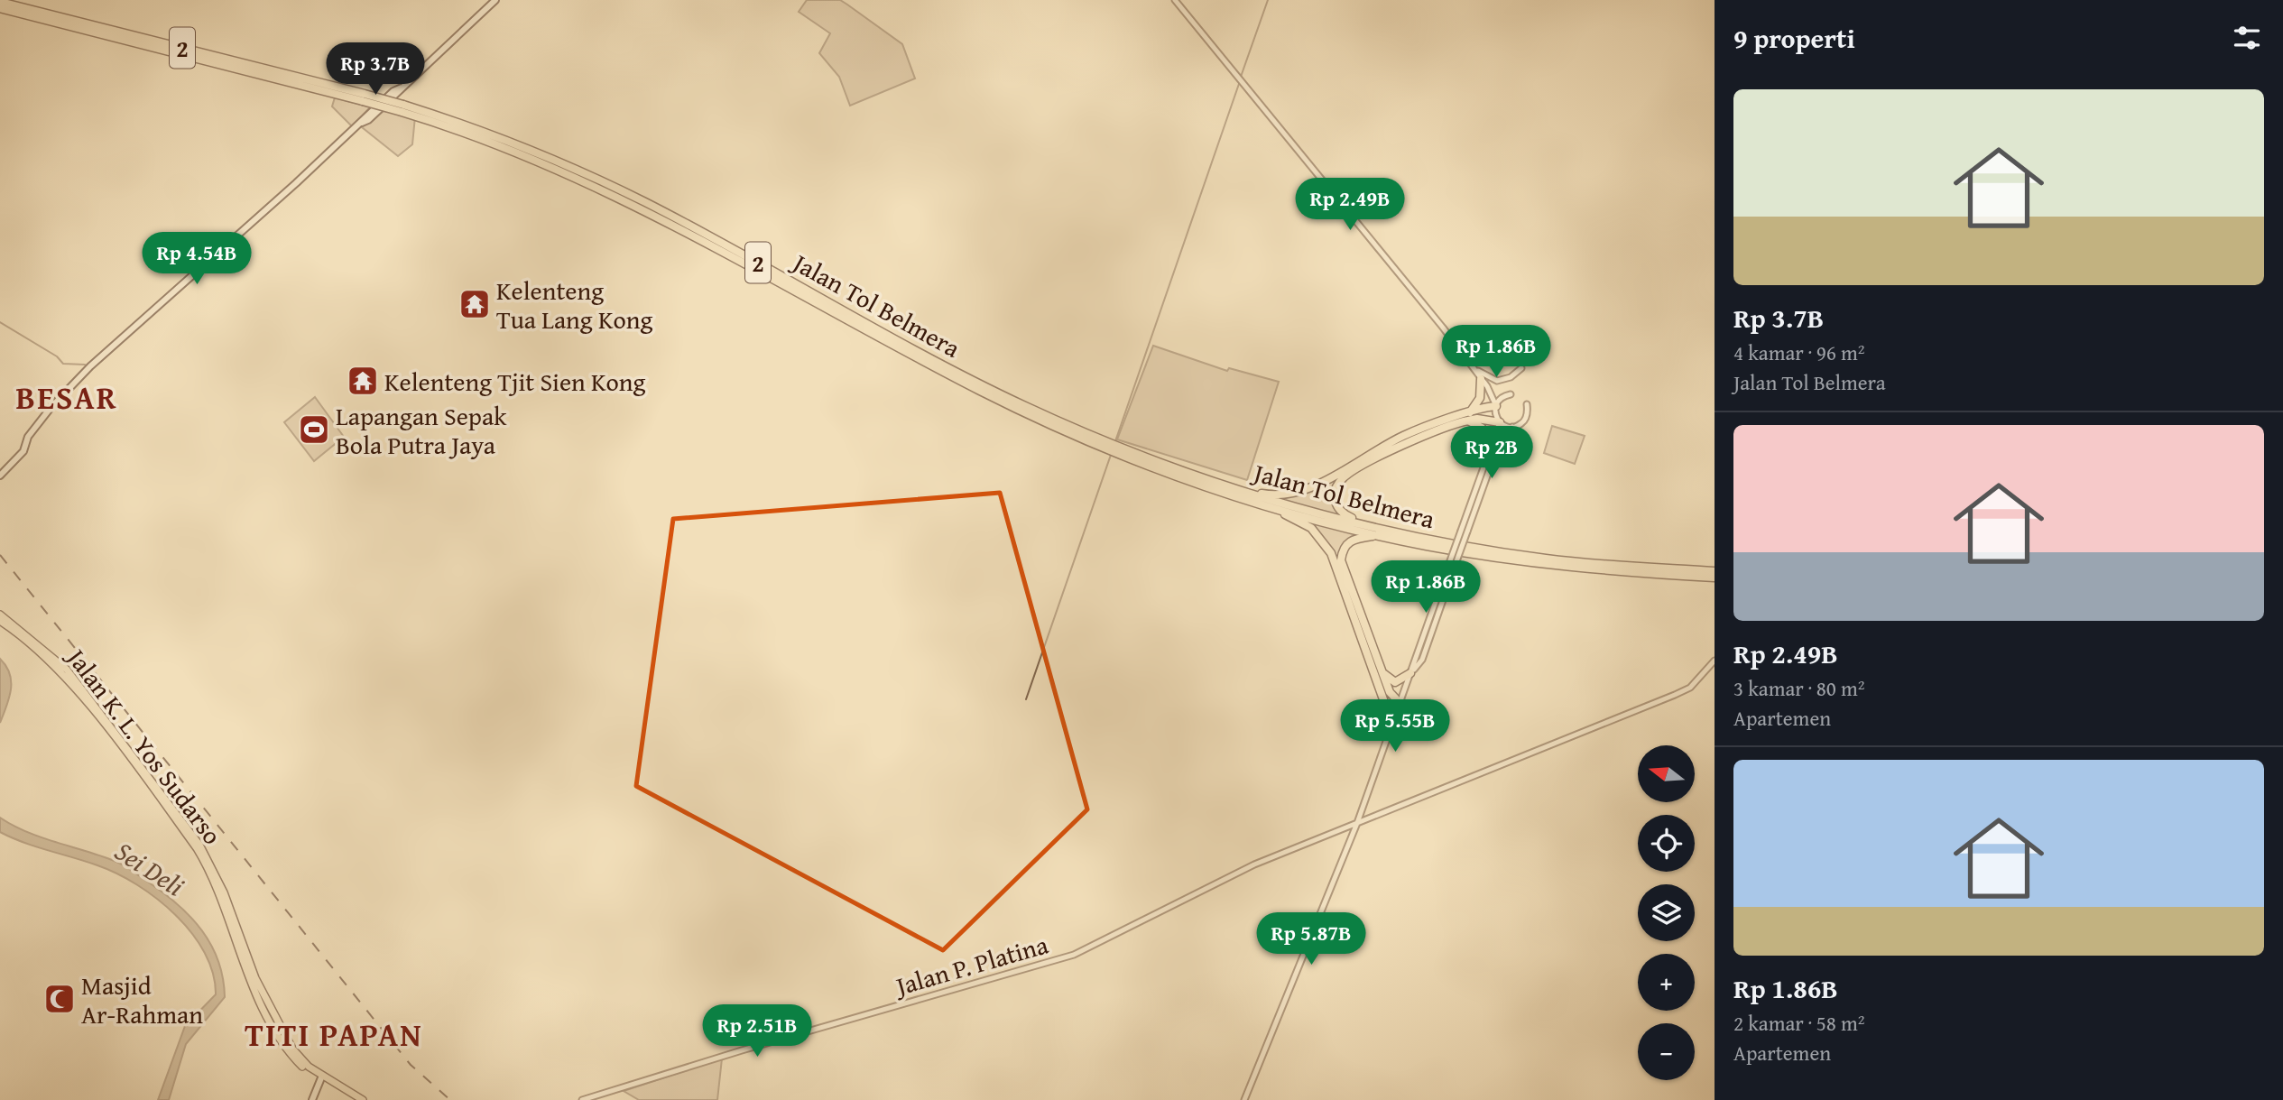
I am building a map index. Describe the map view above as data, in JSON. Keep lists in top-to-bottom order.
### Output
{
  "streets": {
    "highway": ["2", "Jalan Tol Belmera", "Jalan K. L. Yos Sudarso"],
    "street": ["Jalan P. Platina"]
  },
  "districts": ["BESAR", "TITI PAPAN"],
  "water": ["Sei Deli"],
  "places": {
    "temple": ["Kelenteng Tua Lang Kong", "Kelenteng Tjit Sien Kong"],
    "sports": ["Lapangan Sepak Bola Putra Jaya"],
    "mosque": ["Masjid Ar-Rahman"]
  },
  "north": "left",
  "page": {
    "heading": "9 properti",
    "price": [
      "Rp 3.7B",
      "Rp 2.49B",
      "Rp 4.54B",
      "Rp 1.86B",
      "Rp 2B",
      "Rp 1.86B",
      "Rp 5.55B",
      "Rp 5.87B",
      "Rp 2.51B"
    ],
    "list": [
      {
        "name": "Rp 3.7B",
        "note": "4 kamar · 96 m² · Jalan Tol Belmera"
      },
      {
        "name": "Rp 2.49B",
        "note": "3 kamar · 80 m² · Apartemen"
      },
      {
        "name": "Rp 1.86B",
        "note": "2 kamar · 58 m² · Apartemen"
      }
    ],
    "map_buttons": ["+", "−"]
  }
}
